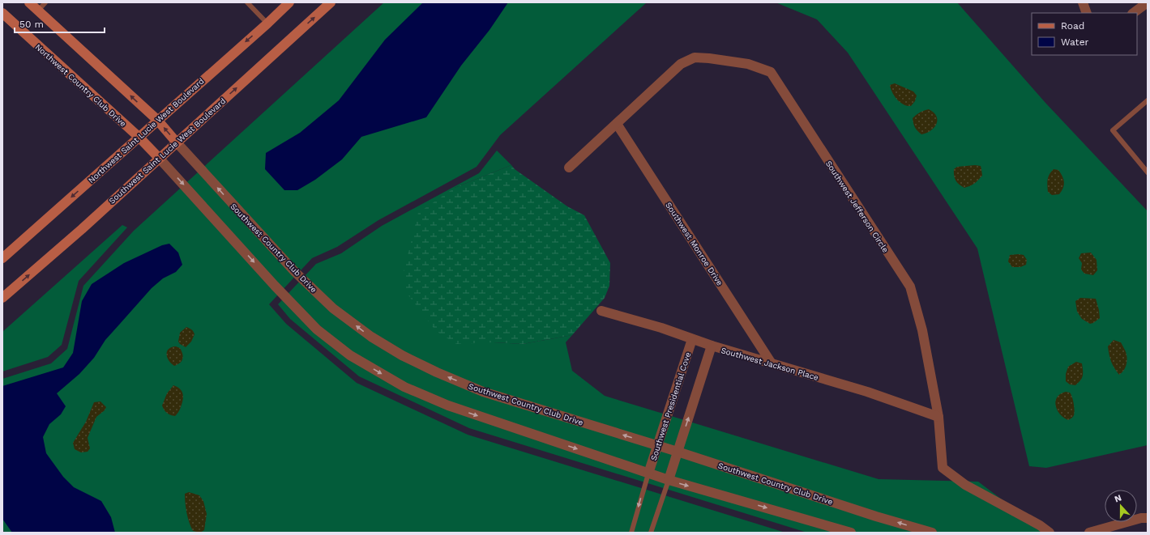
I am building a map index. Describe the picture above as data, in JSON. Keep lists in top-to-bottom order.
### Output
{
  "streets": {
    "main road": ["Northwest Country Club Drive", "Northwest Saint Lucie West Boulevard", "Southwest Saint Lucie West Boulevard"],
    "street": [
      "Southwest Jefferson Circle",
      "Southwest Monroe Drive",
      "Southwest Country Club Drive",
      "Southwest Jackson Place",
      "Southwest Presidential Cove"
    ]
  },
  "crossings": [
    ["Northwest Country Club Drive", "Northwest Saint Lucie West Boulevard"],
    ["Northwest Country Club Drive", "Southwest Saint Lucie West Boulevard"],
    ["Southwest Saint Lucie West Boulevard", "Southwest Country Club Drive"],
    ["Southwest Jefferson Circle", "Southwest Monroe Drive"],
    ["Southwest Jefferson Circle", "Southwest Jackson Place"],
    ["Southwest Monroe Drive", "Southwest Jackson Place"],
    ["Southwest Country Club Drive", "Southwest Presidential Cove"],
    ["Southwest Jackson Place", "Southwest Presidential Cove"]
  ],
  "one_way": ["Northwest Saint Lucie West Boulevard", "Southwest Saint Lucie West Boulevard"],
  "legend": ["Road", "Water"],
  "scale_bar": "50 m",
  "north": "top"
}
